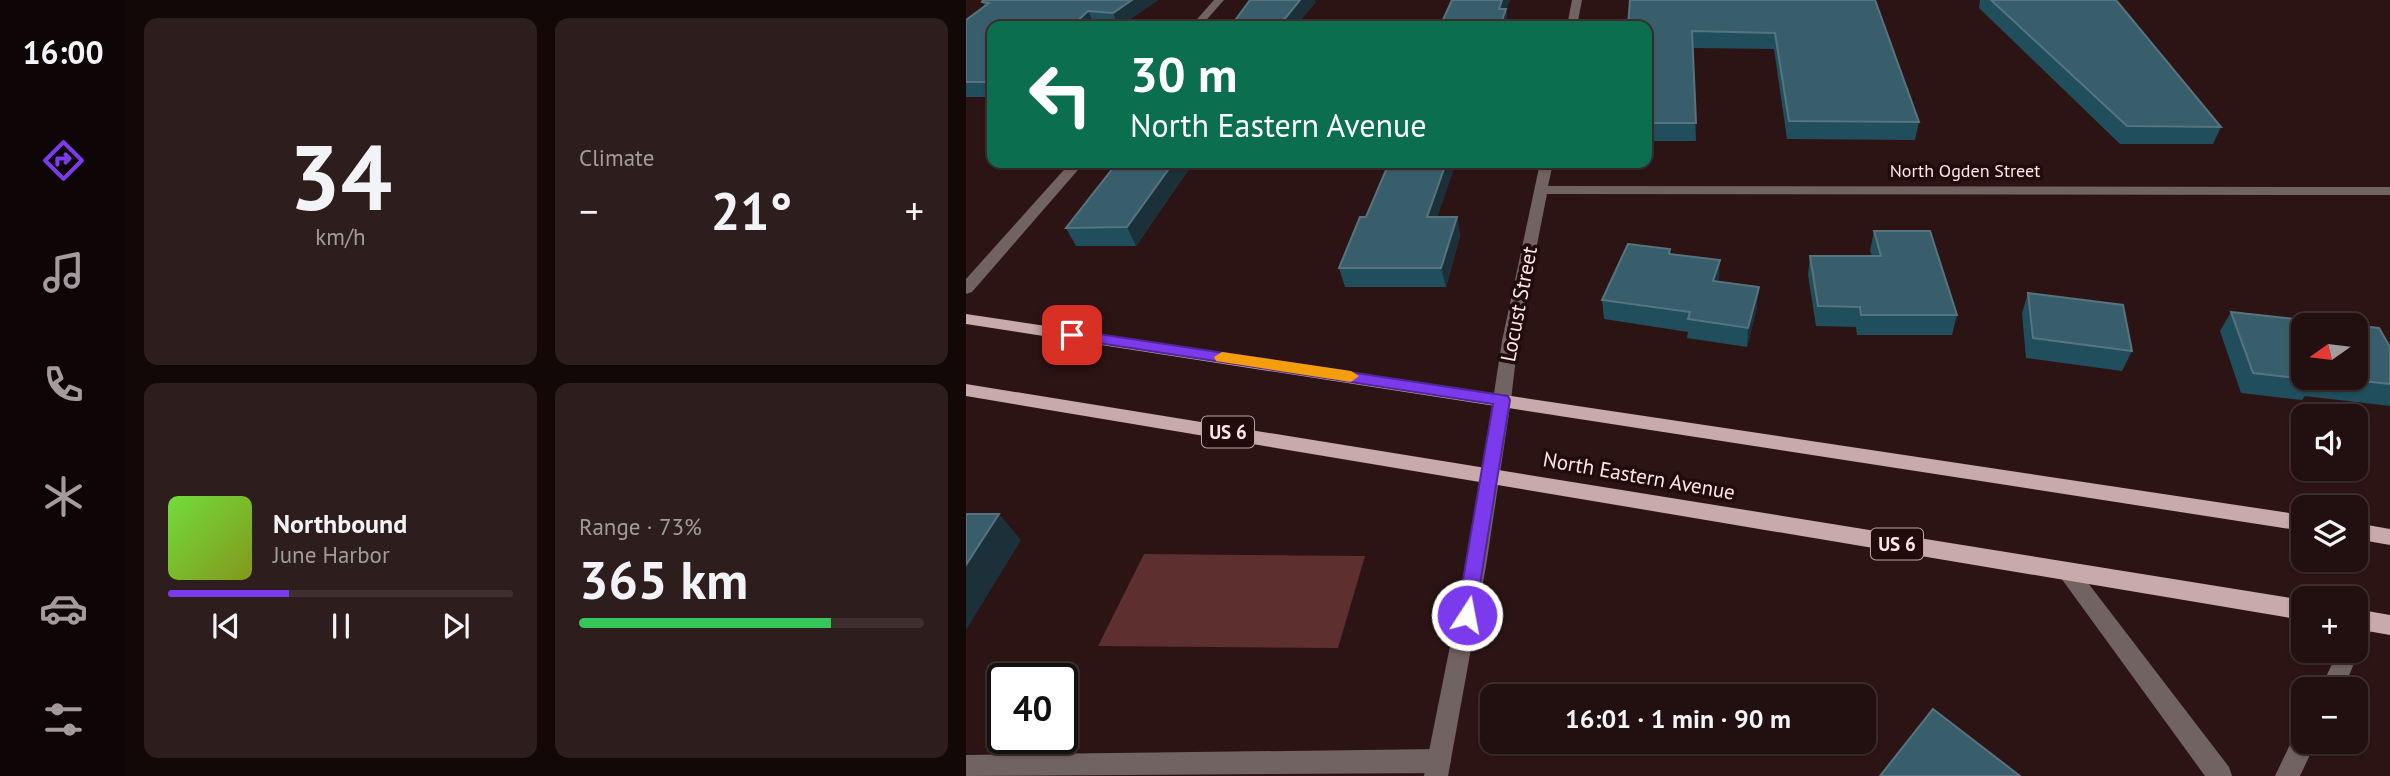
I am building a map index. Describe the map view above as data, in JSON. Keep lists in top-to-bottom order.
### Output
{
  "streets": {
    "main road": ["US 6", "North Eastern Avenue"],
    "street": ["North Ogden Street", "Locust Street"]
  },
  "crossings": [
    ["North Ogden Street", "Locust Street"],
    ["Locust Street", "North Eastern Avenue"]
  ],
  "north": "left",
  "page": {
    "tabs": "16:00",
    "tile": [
      ["34", "km/h"],
      "Climate",
      ["Range · 73%", "365 km"]
    ],
    "turn": ["30 m", "North Eastern Avenue"],
    "heat": ["−", "21°", "+"],
    "map_buttons": ["+", "−"],
    "song": ["Northbound", "June Harbor"],
    "limit": "40",
    "trip": "16:01 · 1 min · 90 m"
  }
}
